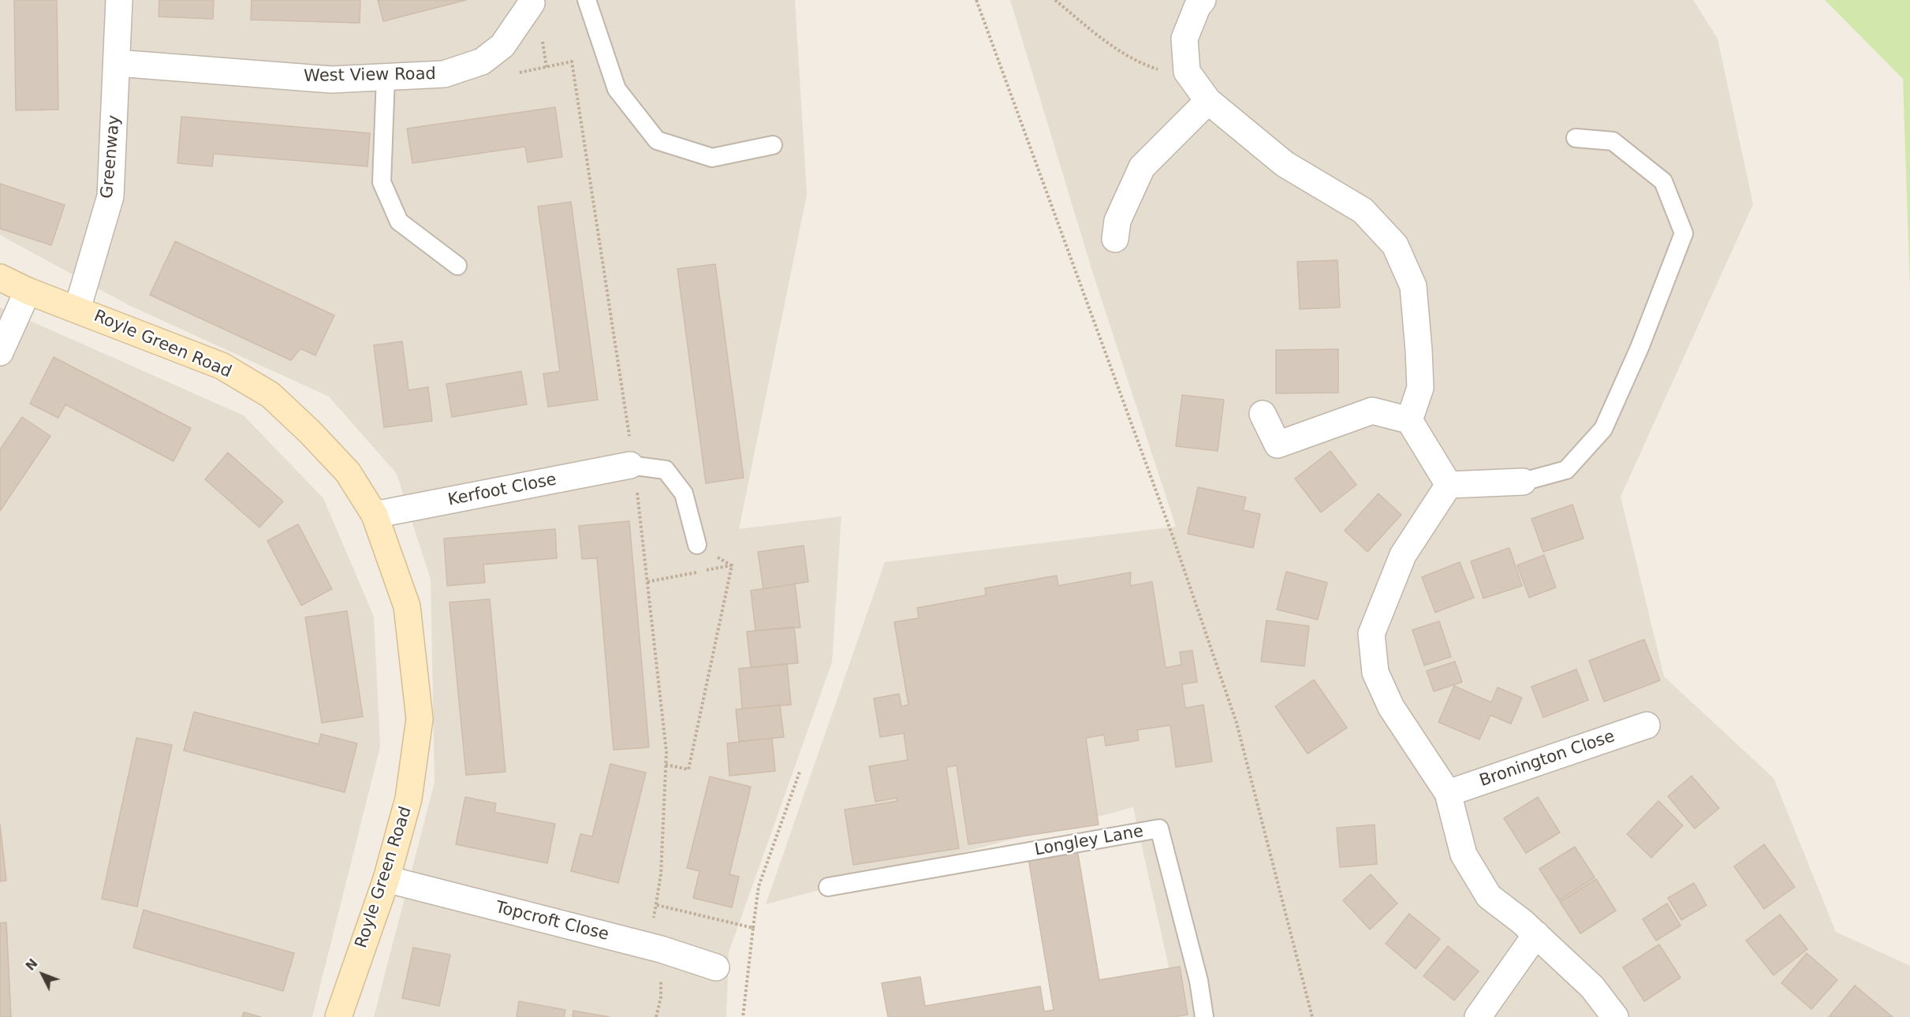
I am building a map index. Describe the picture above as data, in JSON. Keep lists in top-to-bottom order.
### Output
{
  "streets": {
    "main road": ["Royle Green Road"],
    "street": [
      "West View Road",
      "Greenway",
      "Kerfoot Close",
      "Bronington Close",
      "Topcroft Close"
    ],
    "lane": ["Longley Lane"]
  },
  "crossings": [
    ["West View Road", "Greenway"],
    ["Greenway", "Royle Green Road"],
    ["Royle Green Road", "Kerfoot Close"],
    ["Royle Green Road", "Topcroft Close"]
  ],
  "north": "top left"
}
